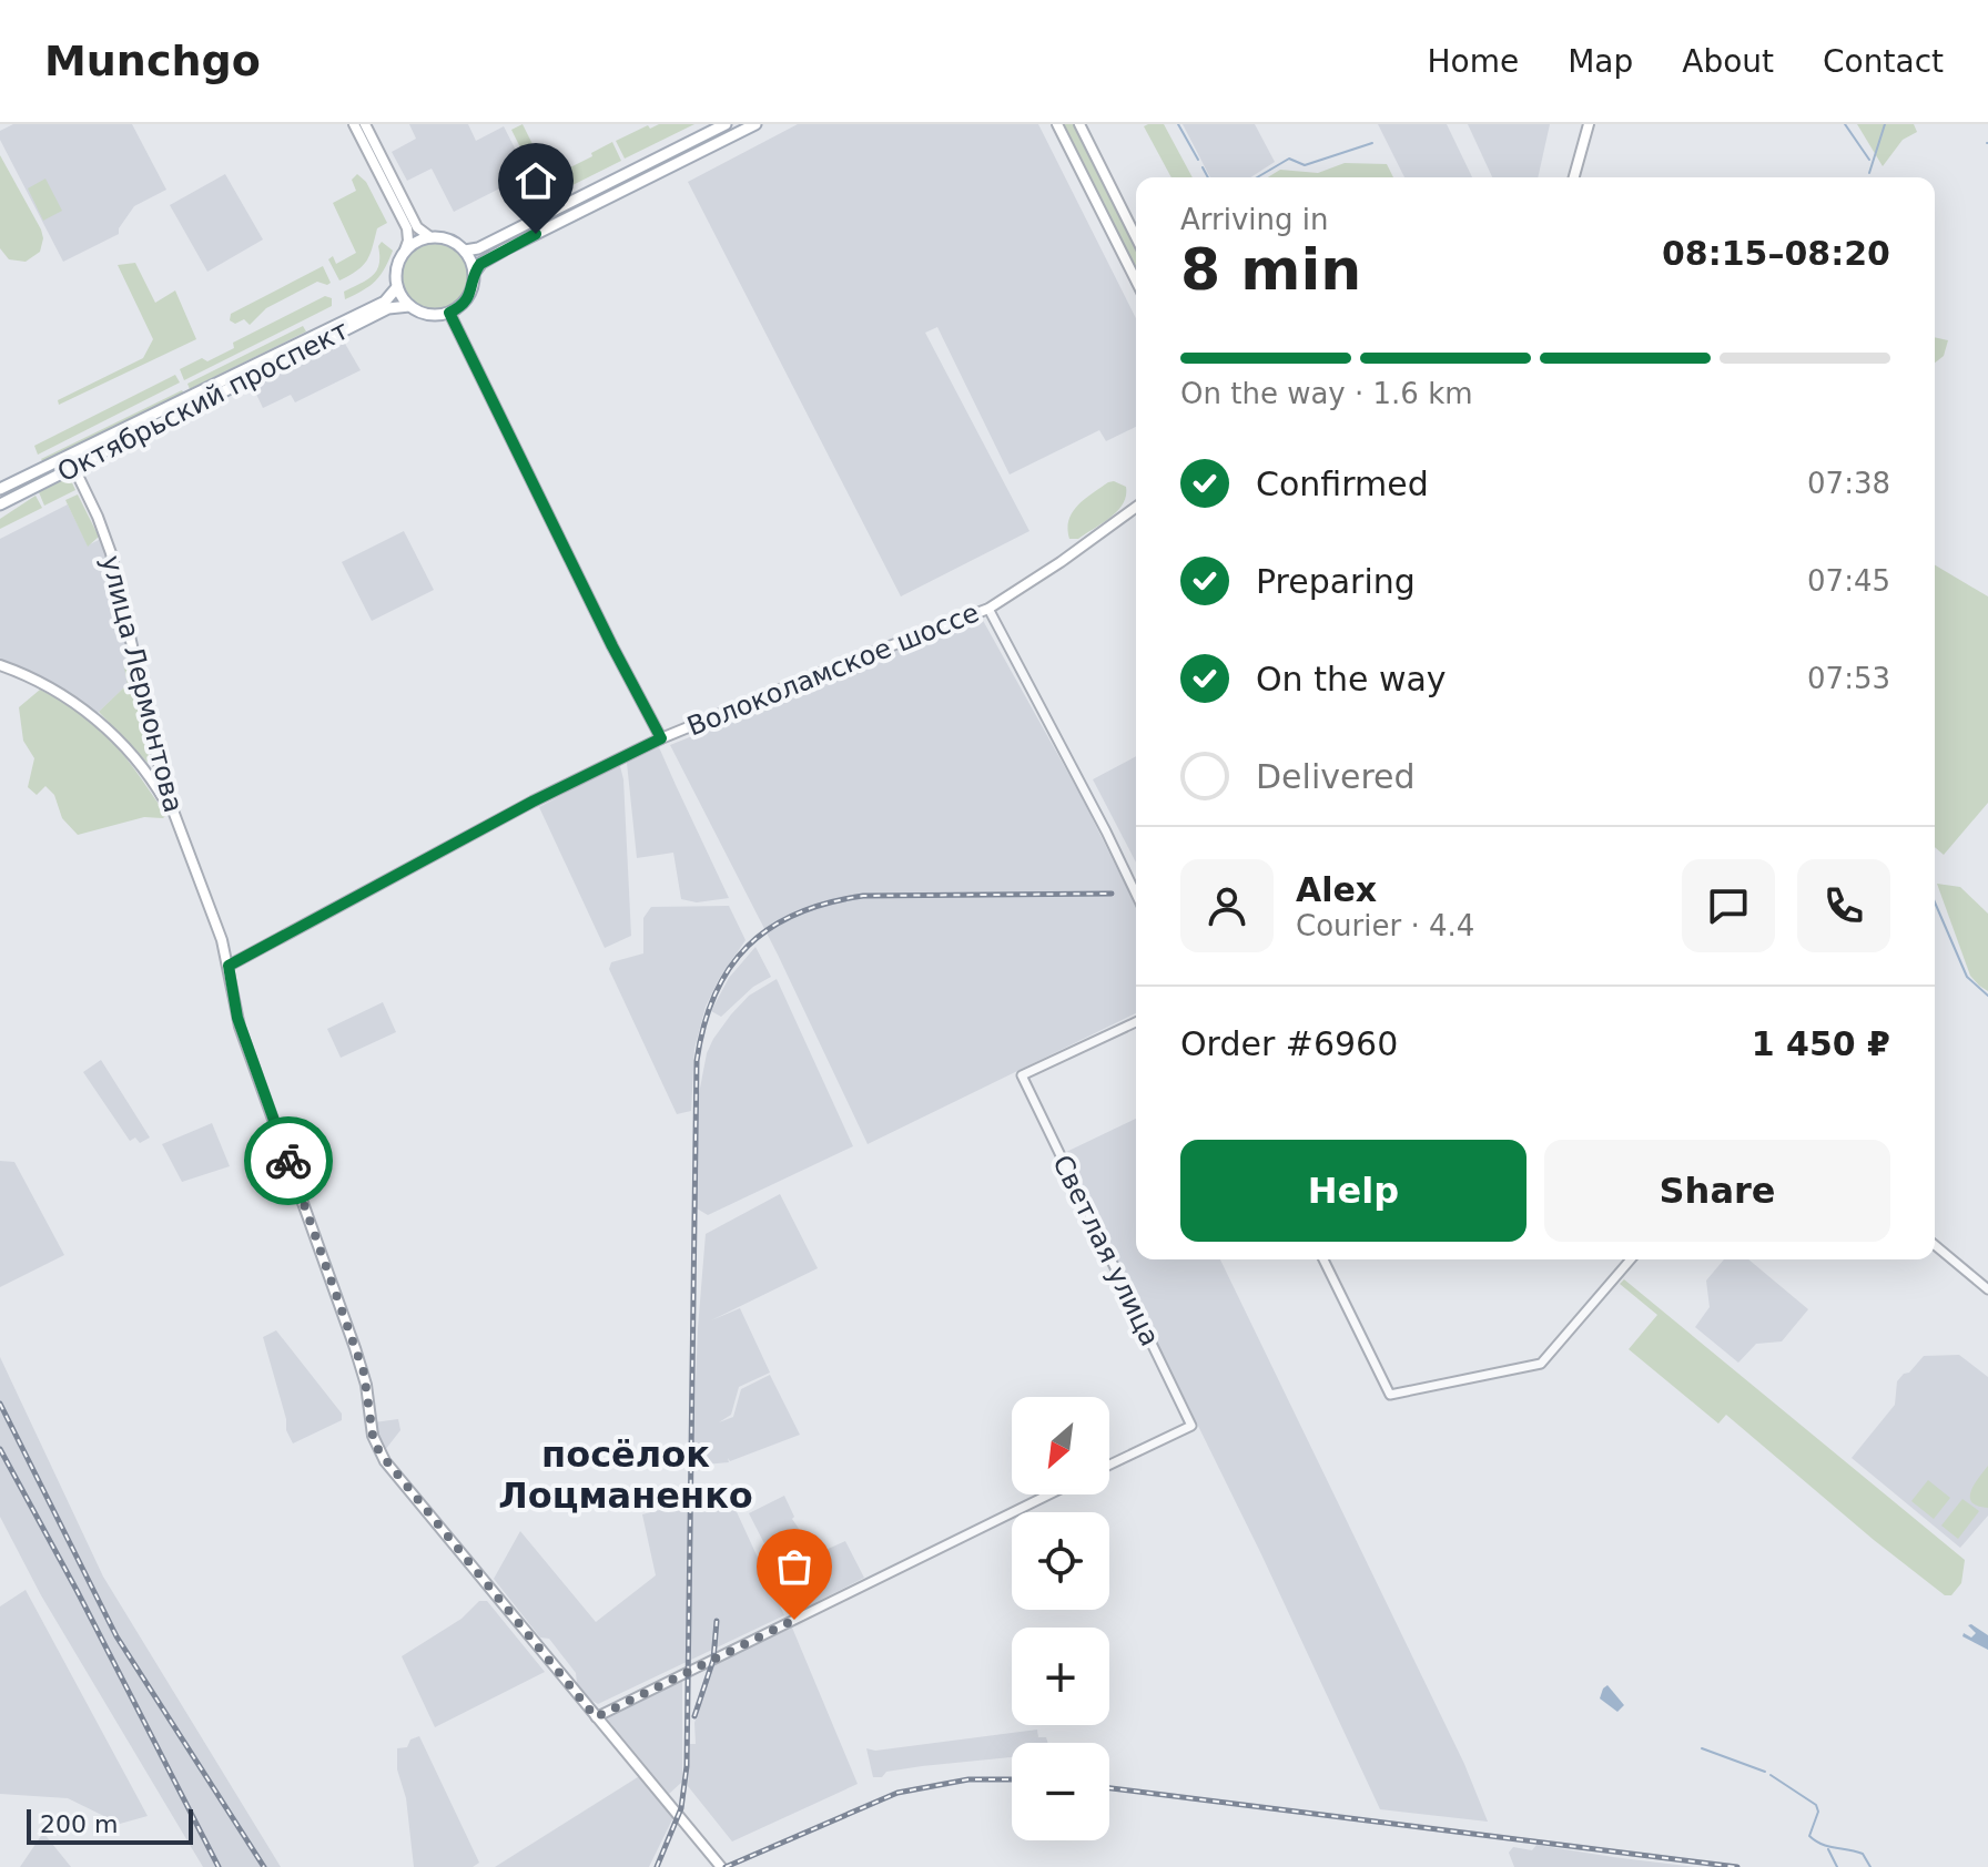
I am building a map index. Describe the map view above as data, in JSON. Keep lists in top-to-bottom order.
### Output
{
  "streets": {
    "main road": ["Октябрьский проспект", "Волоколамское шоссе", "улица Лермонтова"],
    "street": ["Светлая улица"]
  },
  "crossings": [
    ["Октябрьский проспект", "улица Лермонтова"],
    ["Волоколамское шоссе", "улица Лермонтова"]
  ],
  "districts": ["посёлок Лоцманенко"],
  "scale_bar": "200 m",
  "north": "bottom left",
  "page": {
    "header": "Munchgo",
    "nav": [
      "Home",
      "Map",
      "About",
      "Contact"
    ],
    "heading": ["8 min", "Arriving in", "08:15–08:20"],
    "panel": [
      "Alex",
      "Courier · 4.4",
      "Order #6960",
      "1 450 ₽"
    ],
    "bar": "On the way · 1.6 km",
    "list": [
      ["Confirmed", "07:38"],
      ["Preparing", "07:45"],
      ["On the way", "07:53"],
      "Delivered"
    ],
    "buttons": ["Help", "Share"],
    "map_buttons": ["+", "−"],
    "scale": "200 m"
  }
}
